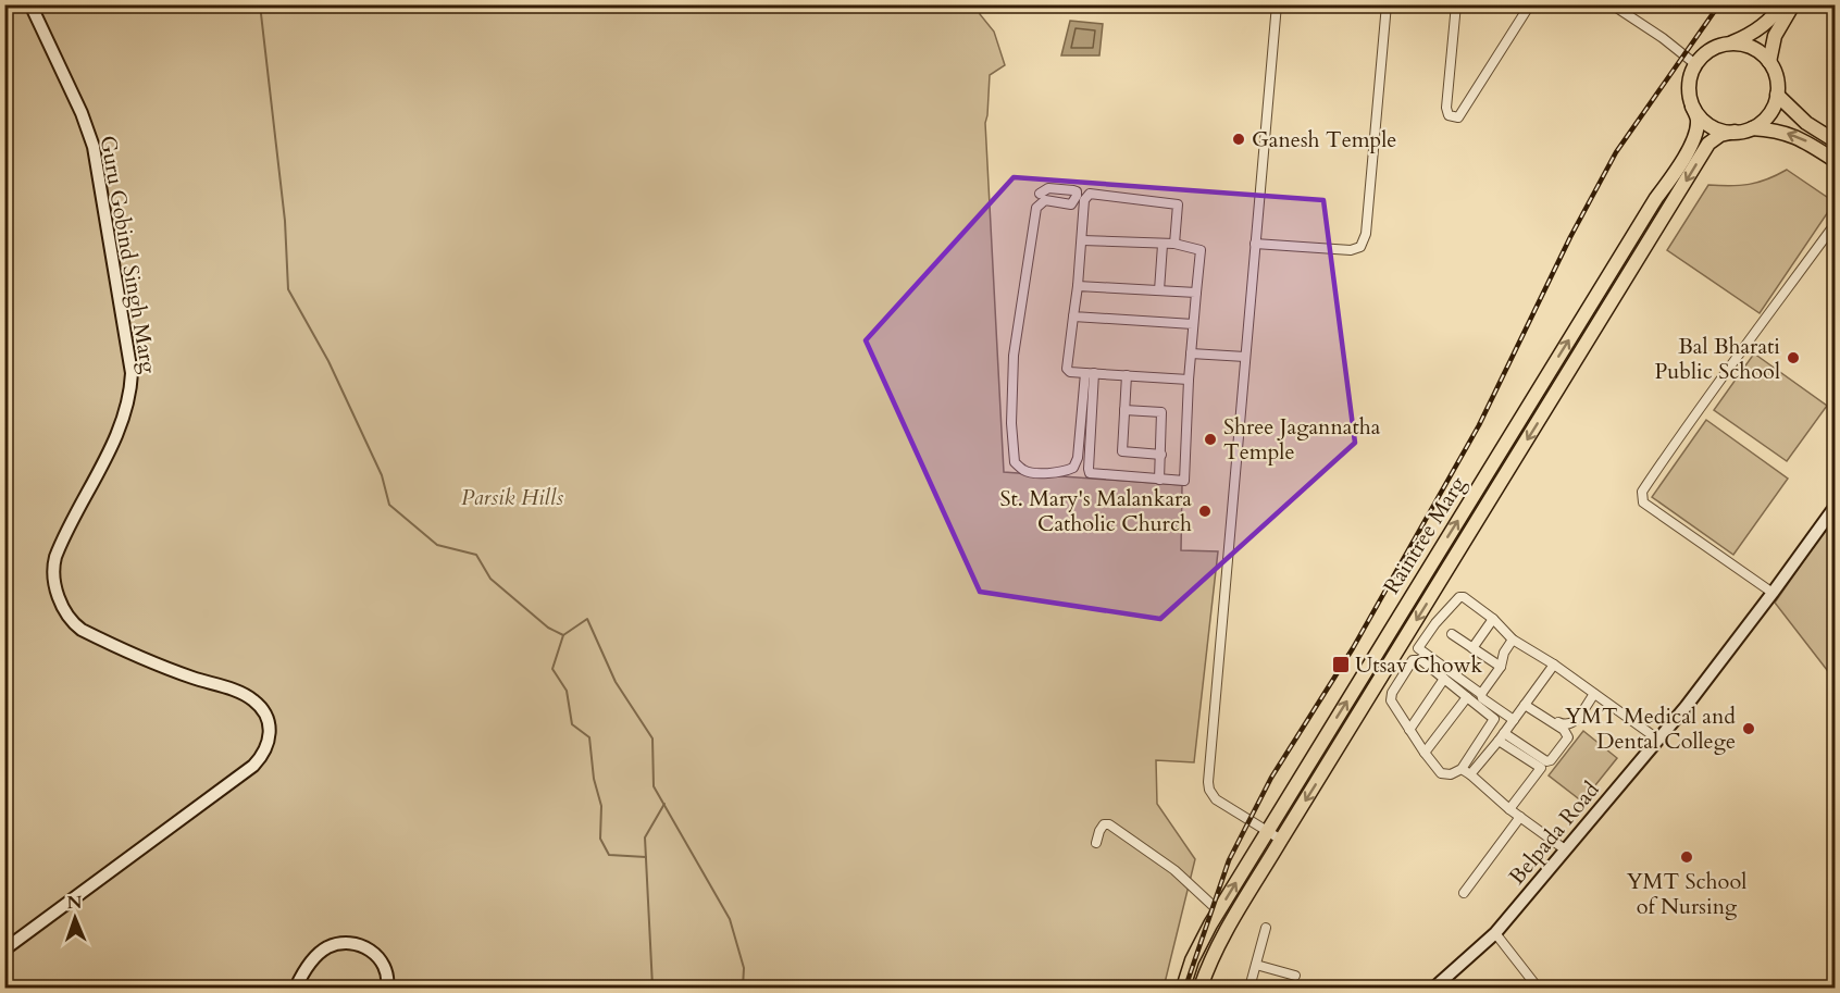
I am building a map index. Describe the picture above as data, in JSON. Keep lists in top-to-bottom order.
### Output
{
  "streets": {
    "main road": ["Raintree Marg"],
    "street": ["Guru Gobind Singh Marg", "Belpada Road"]
  },
  "parks": ["Parsik Hills"],
  "places": {
    "other": [
      "Ganesh Temple",
      "Bal Bharati Public School",
      "Shree Jagannatha Temple",
      "St. Mary's Malankara Catholic Church",
      "YMT Medical and Dental College",
      "YMT School of Nursing"
    ],
    "transit": ["Utsav Chowk"]
  },
  "north": "top"
}
